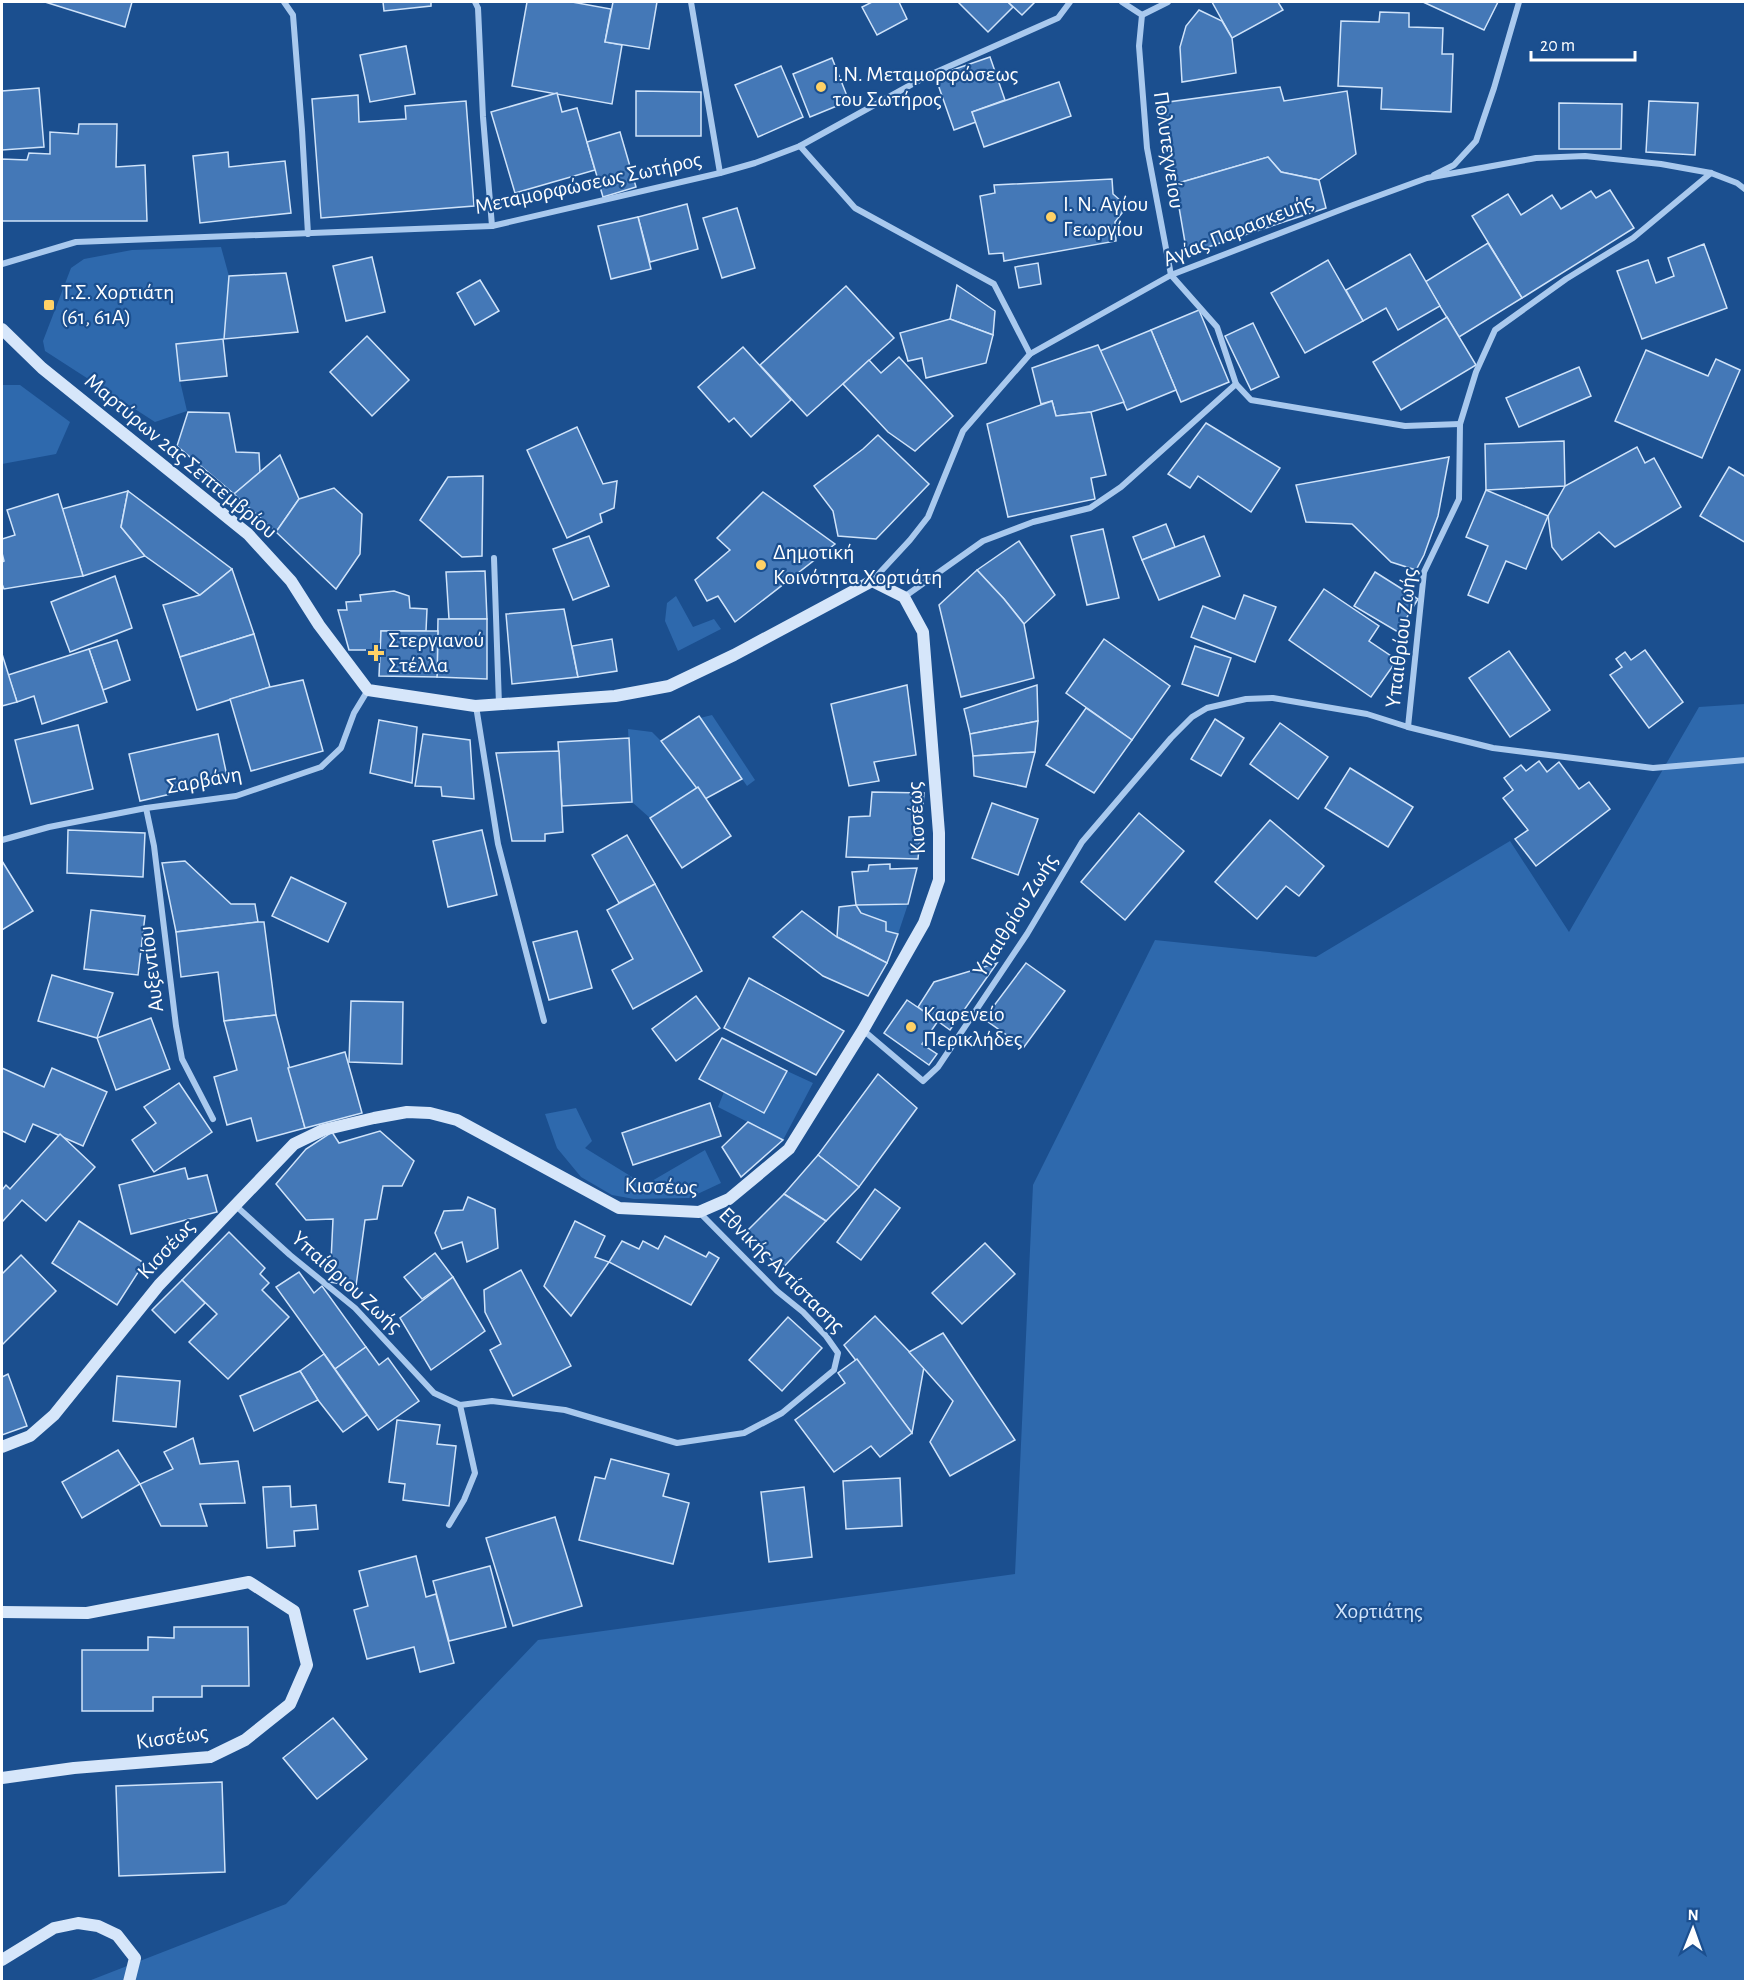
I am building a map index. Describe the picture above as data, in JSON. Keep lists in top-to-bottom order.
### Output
{
  "streets": {
    "street": [
      "Πολυτεχνείου",
      "Μεταμορφώσεως Σωτήρος",
      "Αγίας Παρασκευής",
      "Μαρτύρων 2ας Σεπτεμβρίου",
      "Υπαιθρίου Ζωής",
      "Σαρβάνη",
      "Κισσέως",
      "Αυξεντίου",
      "Εθνικής Αντίστασης",
      "Υπαίθριου Ζωής"
    ]
  },
  "crossings": [
    ["Πολυτεχνείου", "Αγίας Παρασκευής"],
    ["Αγίας Παρασκευής", "Υπαιθρίου Ζωής"],
    ["Μαρτύρων 2ας Σεπτεμβρίου", "Σαρβάνη"],
    ["Υπαιθρίου Ζωής", "Κισσέως"],
    ["Σαρβάνη", "Αυξεντίου"],
    ["Κισσέως", "Εθνικής Αντίστασης"],
    ["Κισσέως", "Υπαίθριου Ζωής"],
    ["Εθνικής Αντίστασης", "Υπαίθριου Ζωής"]
  ],
  "parks": ["Χορτιάτης"],
  "places": {
    "other": [
      "I.N. Μεταμορφώσεως του Σωτήρος",
      "Ι. Ν. Αγίου Γεωργίου",
      "Δημοτική Κοινότητα Χορτιάτη",
      "Καφενείο Περικλήδες"
    ],
    "transit": ["Τ.Σ. Χορτιάτη (61, 61Α)"],
    "health": ["Στεργιανού Στέλλα"]
  },
  "scale_bar": "20 m",
  "north": "top"
}
